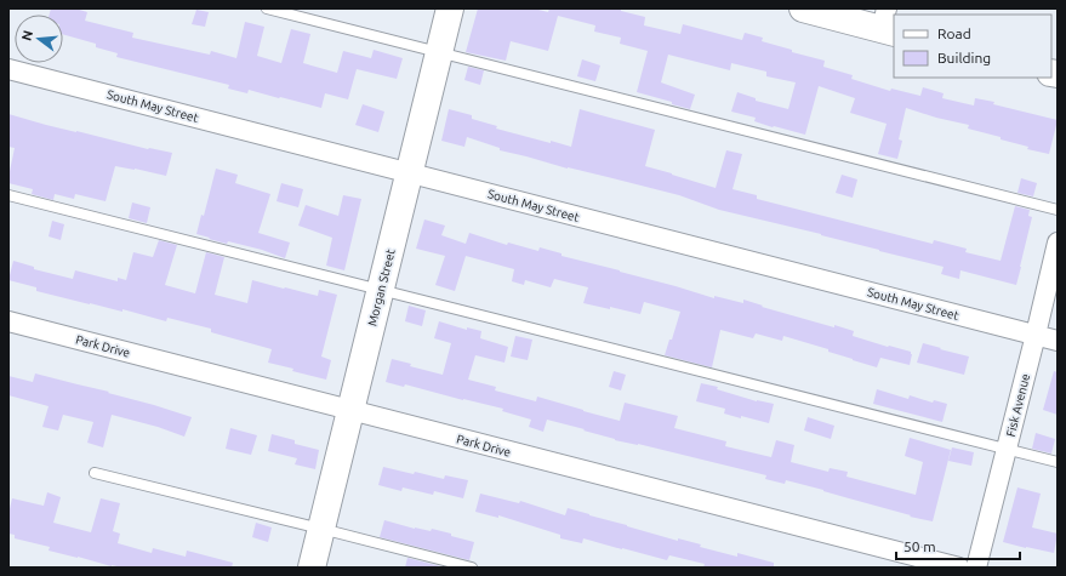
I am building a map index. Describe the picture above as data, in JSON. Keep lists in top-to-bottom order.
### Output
{
  "streets": {
    "street": [
      "South May Street",
      "Morgan Street",
      "Park Drive",
      "Fisk Avenue"
    ]
  },
  "crossings": [
    ["South May Street", "Morgan Street"],
    ["South May Street", "Fisk Avenue"],
    ["Morgan Street", "Park Drive"]
  ],
  "legend": ["Road", "Building"],
  "scale_bar": "50 m",
  "north": "left"
}
